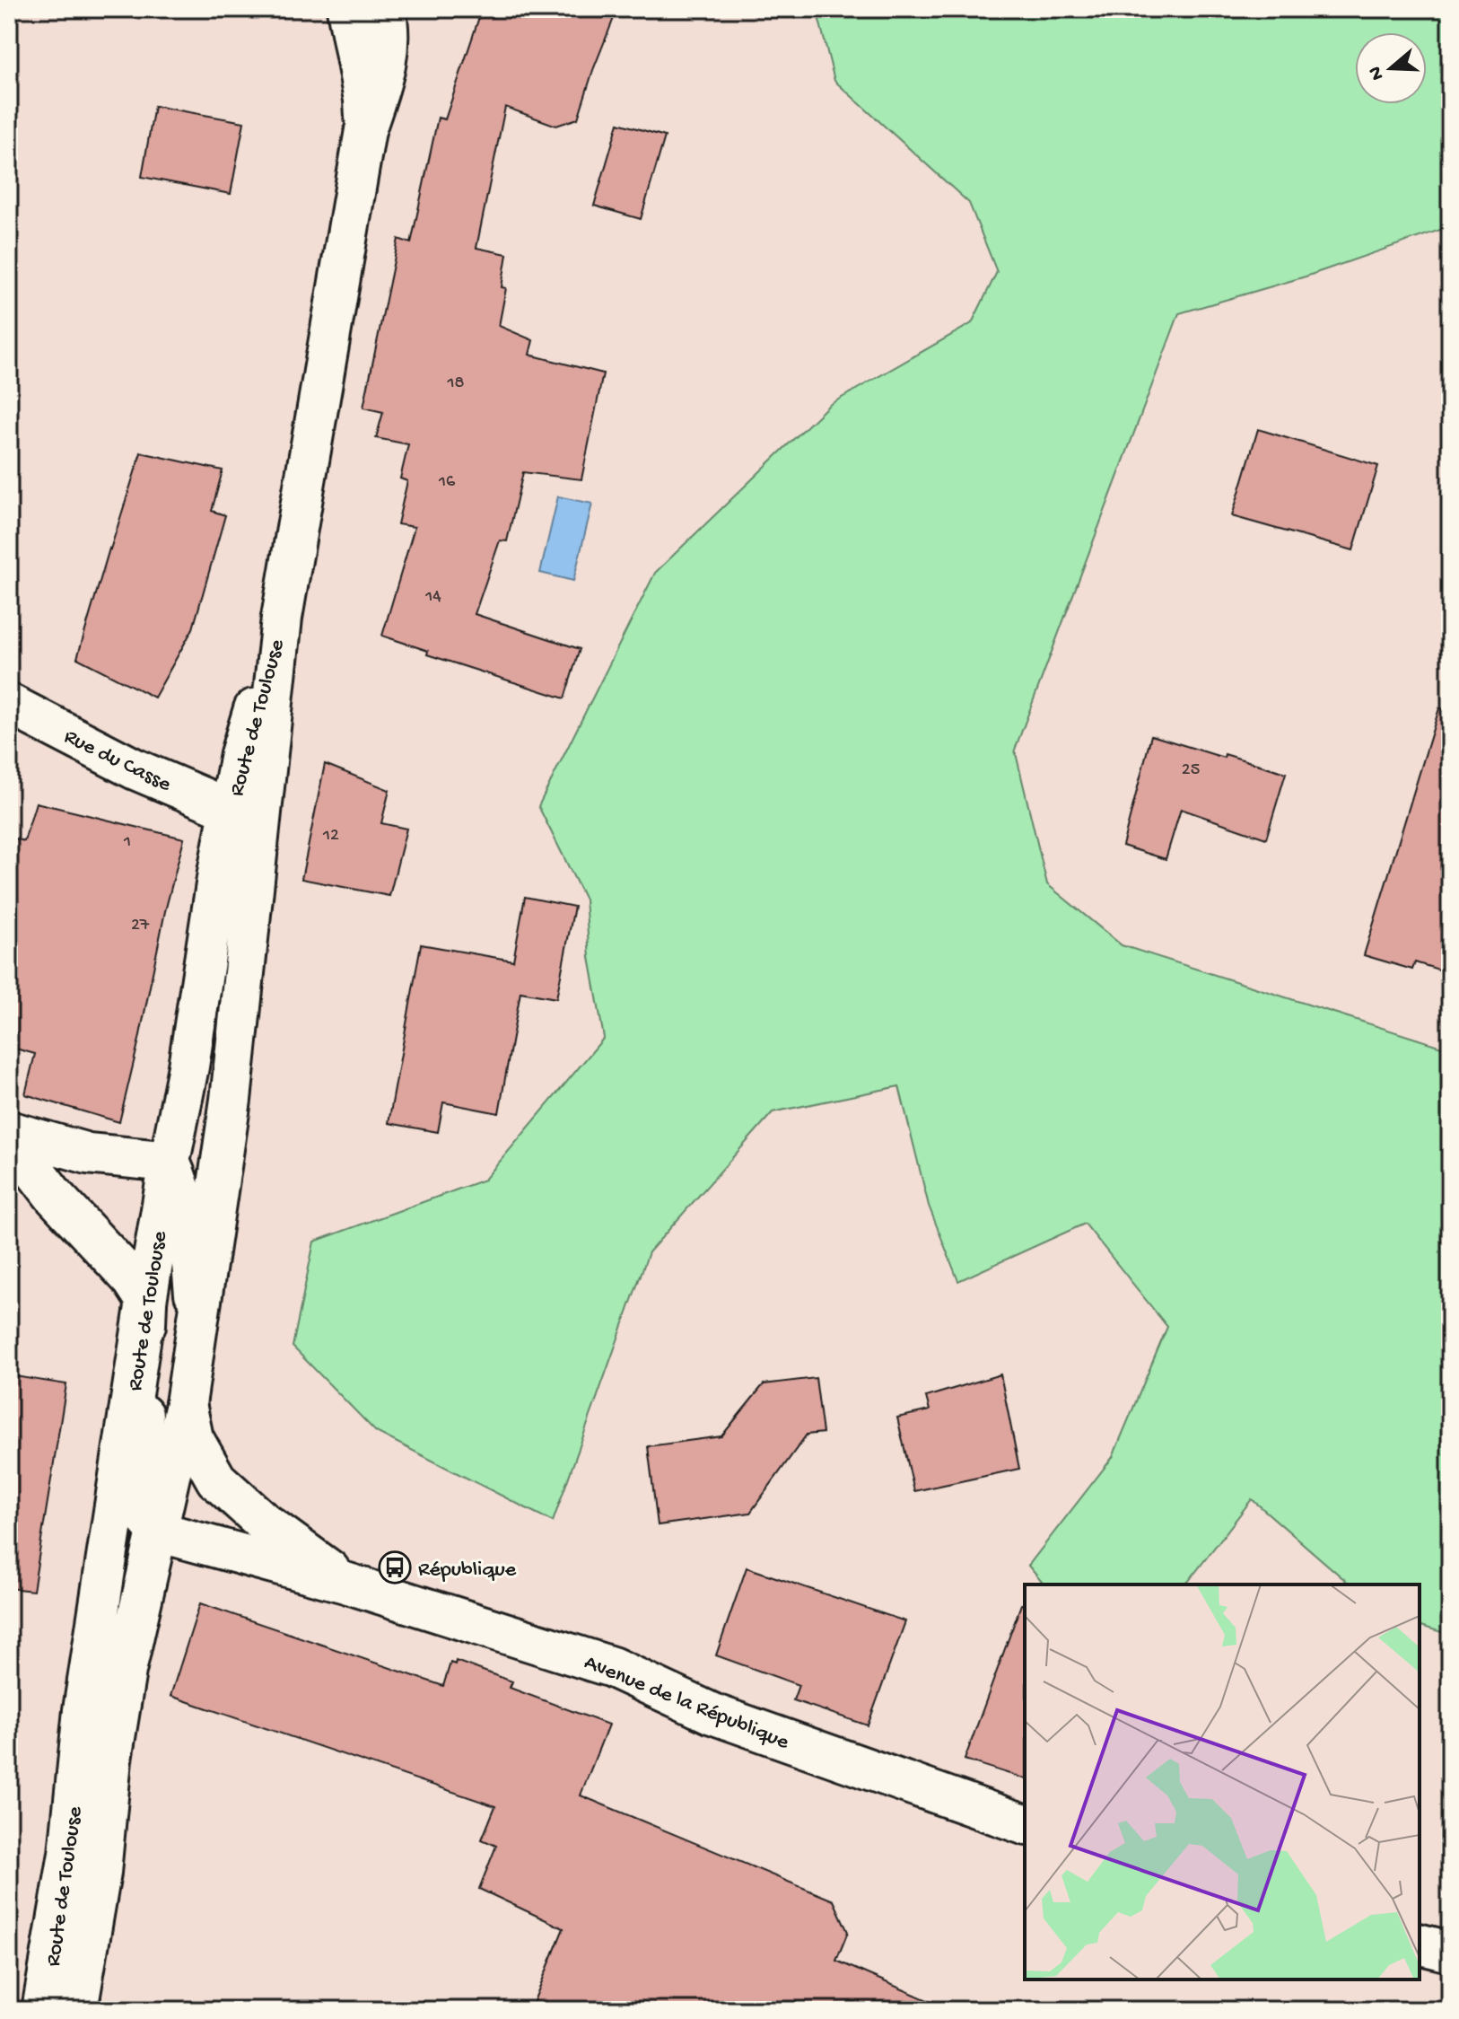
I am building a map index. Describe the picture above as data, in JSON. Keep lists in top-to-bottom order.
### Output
{
  "streets": {
    "main road": ["Route de Toulouse", "Rue du Casse", "Avenue de la République"]
  },
  "crossings": [
    ["Route de Toulouse", "Rue du Casse"],
    ["Route de Toulouse", "Avenue de la République"]
  ],
  "places": {
    "bus stop": ["République"]
  },
  "house_numbers": [
    "18",
    "16",
    "14",
    "25",
    "12",
    "1",
    "27"
  ],
  "north": "left"
}
